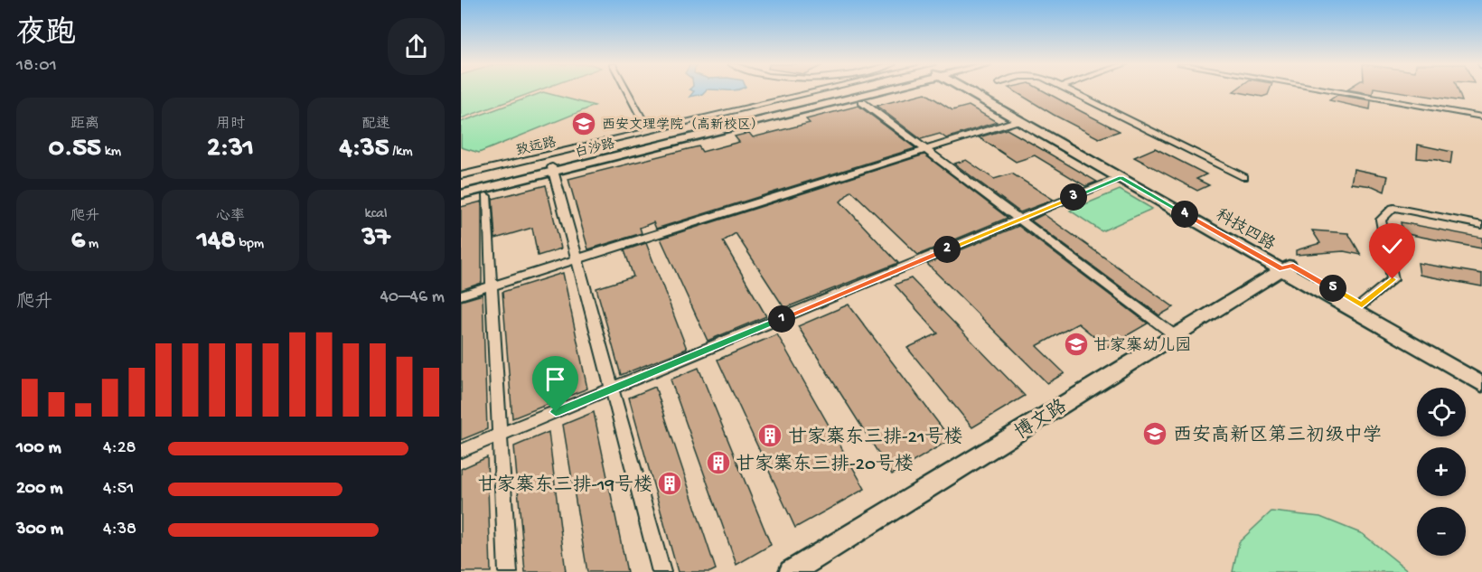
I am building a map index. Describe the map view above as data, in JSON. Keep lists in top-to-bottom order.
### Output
{
  "streets": {
    "street": [
      "致远路",
      "白沙路",
      "科技四路",
      "博文路"
    ]
  },
  "crossings": [
    ["科技四路", "博文路"]
  ],
  "places": {
    "school or university": ["西安文理学院（高新校区）", "甘家寨幼儿园", "西安高新区第三初级中学"],
    "building": ["甘家寨东三排-21号楼", "甘家寨东三排-20号楼", "甘家寨东三排-19号楼"]
  },
  "page": {
    "heading": ["夜跑", "18:01"],
    "stats": [
      ["距离", "0.55 km"],
      ["用时", "2:31"],
      ["配速", "4:35 /km"],
      ["爬升", "6 m"],
      ["心率", "148 bpm"],
      ["kcal", "37"]
    ],
    "pins": [
      "3",
      "4",
      "2",
      "5",
      "1"
    ],
    "chart": ["爬升", "40–46 m"],
    "map_buttons": ["+", "−"],
    "list": [
      {
        "name": "100 m",
        "note": "4:28"
      },
      {
        "name": "200 m",
        "note": "4:51"
      },
      {
        "name": "300 m",
        "note": "4:38"
      }
    ]
  }
}
